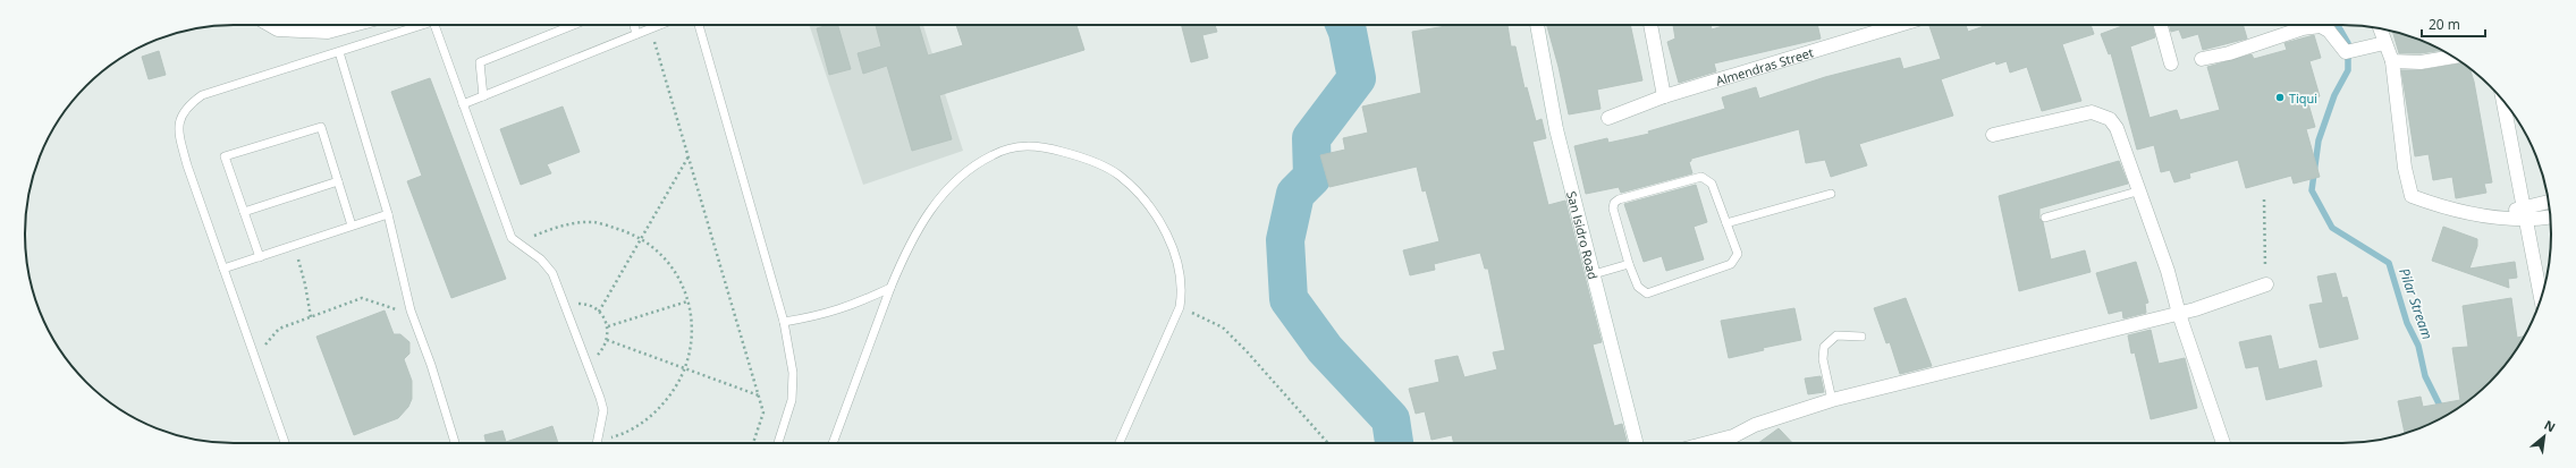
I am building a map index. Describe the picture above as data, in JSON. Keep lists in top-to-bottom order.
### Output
{
  "streets": {
    "street": ["Almendras Street", "San Isidro Road"]
  },
  "water": ["Pilar Stream"],
  "places": ["Tiqui"],
  "scale_bar": "20 m",
  "north": "top right"
}
